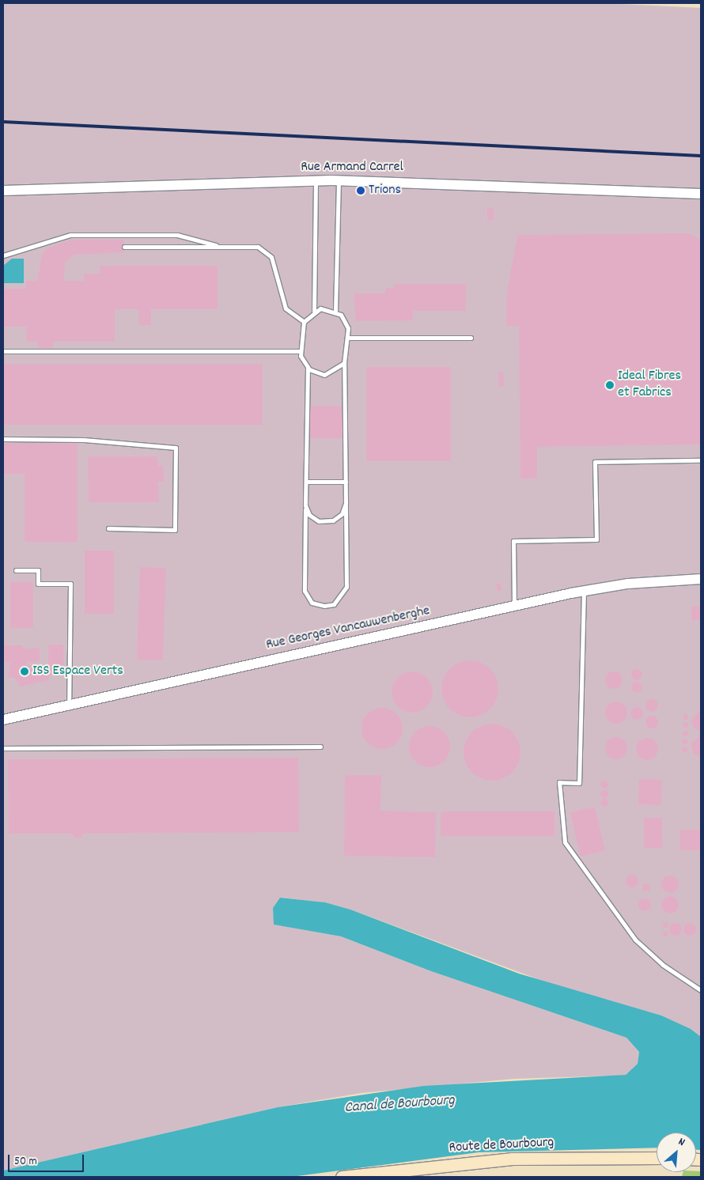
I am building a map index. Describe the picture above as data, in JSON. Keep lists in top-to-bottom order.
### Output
{
  "streets": {
    "main road": ["Route de Bourbourg"],
    "street": ["Rue Armand Carrel", "Rue Georges Vancauwenberghe"]
  },
  "water": ["Canal de Bourbourg"],
  "places": ["Trions", "Ideal Fibres et Fabrics", "ISS Espace Verts"],
  "scale_bar": "50 m",
  "north": "top right"
}
